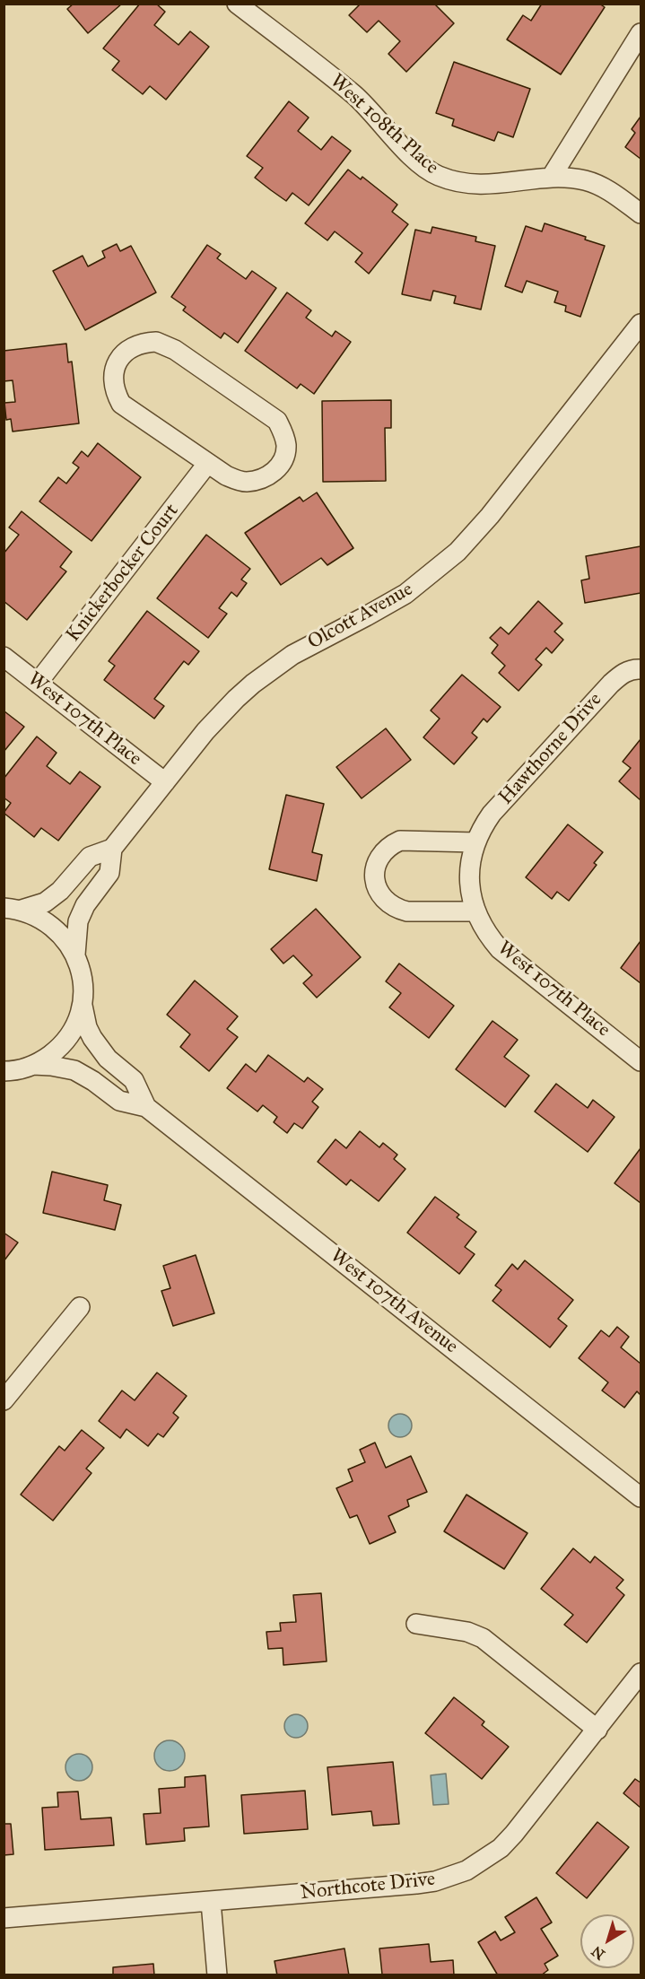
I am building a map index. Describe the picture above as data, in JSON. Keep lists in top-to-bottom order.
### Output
{
  "streets": {
    "street": [
      "West 108th Place",
      "Knickerbocker Court",
      "Olcott Avenue",
      "West 107th Place",
      "Hawthorne Drive",
      "West 107th Avenue",
      "Northcote Drive"
    ]
  },
  "crossings": [
    ["Knickerbocker Court", "West 107th Place"],
    ["Olcott Avenue", "West 107th Place"],
    ["West 107th Place", "Hawthorne Drive"]
  ],
  "north": "bottom left"
}
